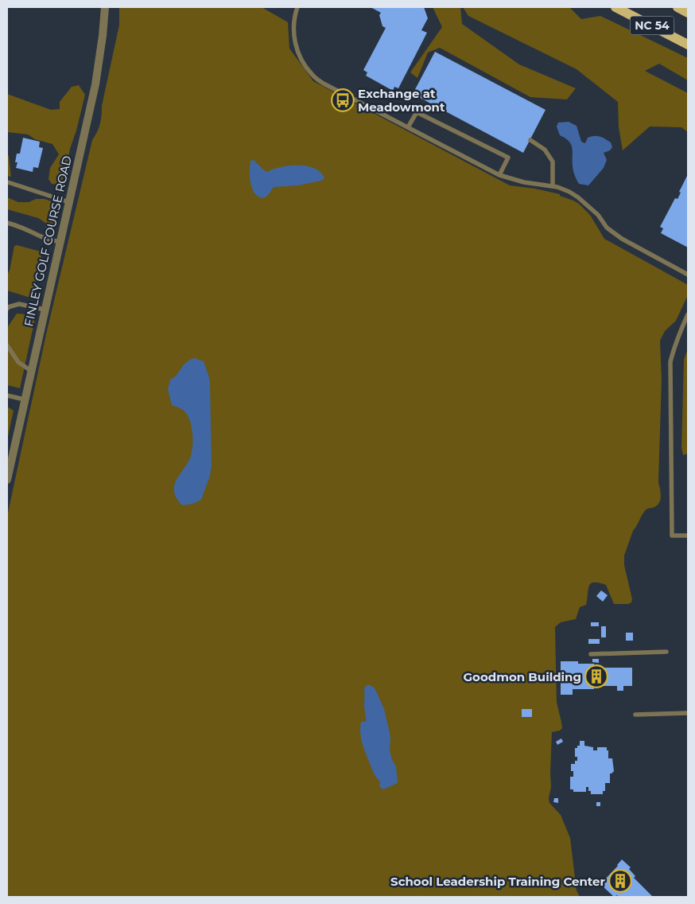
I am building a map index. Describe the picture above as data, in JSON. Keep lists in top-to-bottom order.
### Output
{
  "streets": {
    "main road": ["NC 54"],
    "street": ["FINLEY GOLF COURSE ROAD"]
  },
  "places": {
    "bus stop": ["Exchange at Meadowmont"],
    "building": ["Goodmon Building", "School Leadership Training Center"]
  }
}
